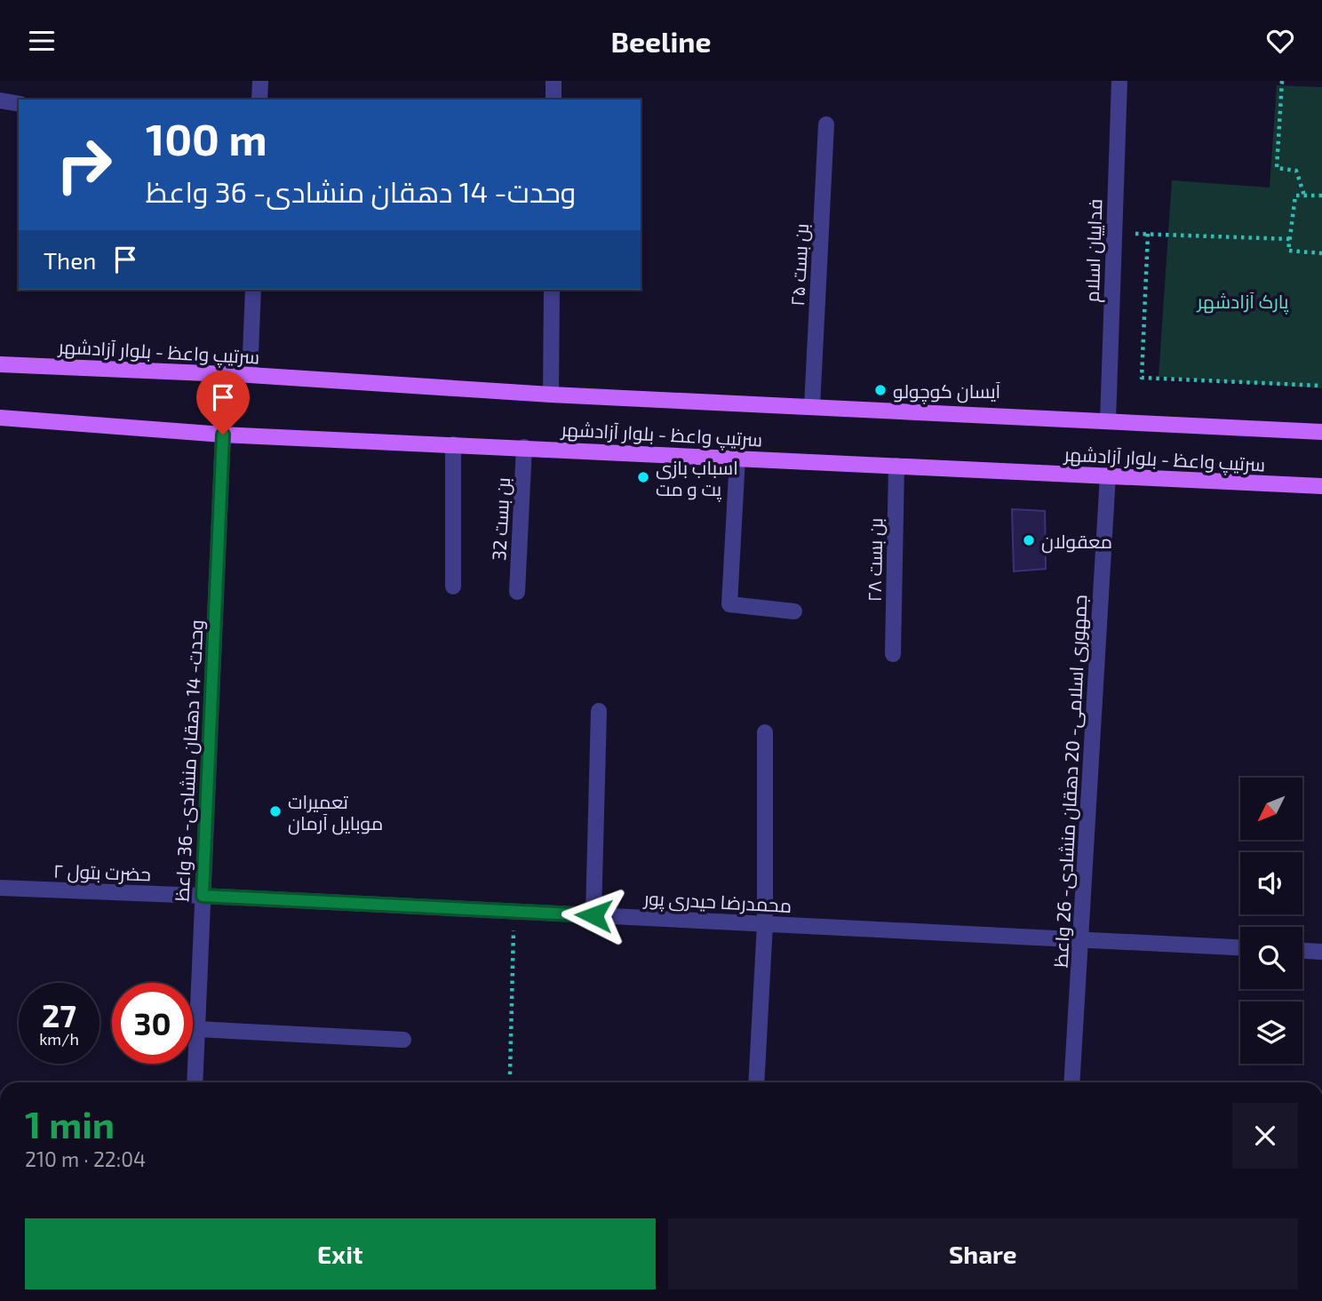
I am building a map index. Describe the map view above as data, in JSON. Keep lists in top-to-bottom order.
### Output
{
  "streets": {
    "main road": ["سرتیپ واعظ - بلوار آزادشهر"],
    "street": [
      "فداییان اسلام",
      "بن بست ۲۵",
      "بن بست 32",
      "بن بست ۲۸",
      "وحدت- 14 دهقان منشادی- 36 واعظ",
      "جمهوری اسلامی- 20 دهقان منشادی- 26 واعظ",
      "حضرت بتول ۲",
      "محمدرضا حیدری پور"
    ]
  },
  "crossings": [
    ["فداییان اسلام", "سرتیپ واعظ - بلوار آزادشهر"],
    ["بن بست ۲۵", "سرتیپ واعظ - بلوار آزادشهر"],
    ["سرتیپ واعظ - بلوار آزادشهر", "بن بست 32"],
    ["سرتیپ واعظ - بلوار آزادشهر", "بن بست ۲۸"],
    ["سرتیپ واعظ - بلوار آزادشهر", "وحدت- 14 دهقان منشادی- 36 واعظ"],
    ["سرتیپ واعظ - بلوار آزادشهر", "جمهوری اسلامی- 20 دهقان منشادی- 26 واعظ"],
    ["وحدت- 14 دهقان منشادی- 36 واعظ", "حضرت بتول ۲"],
    ["وحدت- 14 دهقان منشادی- 36 واعظ", "محمدرضا حیدری پور"],
    ["جمهوری اسلامی- 20 دهقان منشادی- 26 واعظ", "محمدرضا حیدری پور"],
    ["حضرت بتول ۲", "محمدرضا حیدری پور"]
  ],
  "parks": ["پارک آزادشهر"],
  "places": [
    "آیسان کوچولو",
    "اسباب بازی پت و مت",
    "معقولان",
    "تعمیرات موبایل آرمان"
  ],
  "north": "bottom left",
  "page": {
    "header": "Beeline",
    "turn": ["100 m", "وحدت- 14 دهقان منشادی- 36 واعظ"],
    "then": "Then",
    "speed": "27 km/h",
    "limit": "30",
    "heading": ["1 min", "210 m · 22:04"],
    "buttons": ["Exit", "Share"]
  }
}
